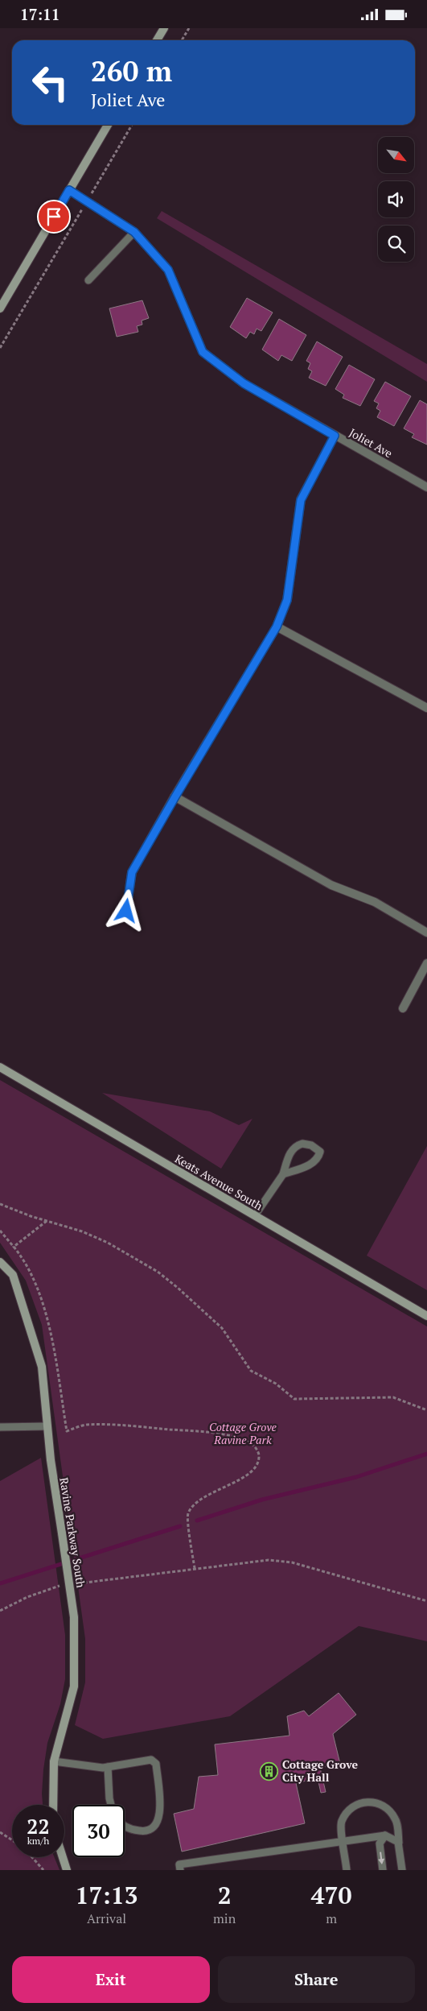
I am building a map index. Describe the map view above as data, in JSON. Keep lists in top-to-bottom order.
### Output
{
  "streets": {
    "street": ["Joliet Ave", "Keats Avenue South", "Ravine Parkway South"]
  },
  "parks": ["Cottage Grove Ravine Park"],
  "places": {
    "building": ["Cottage Grove City Hall"]
  },
  "north": "bottom right",
  "page": {
    "status": "17:11",
    "turn": ["260 m", "Joliet Ave"],
    "speed": "22 km/h",
    "limit": "30",
    "eta": [
      "17:13",
      "Arrival",
      "2",
      "min",
      "470",
      "m"
    ],
    "buttons": ["Exit", "Share"]
  }
}
